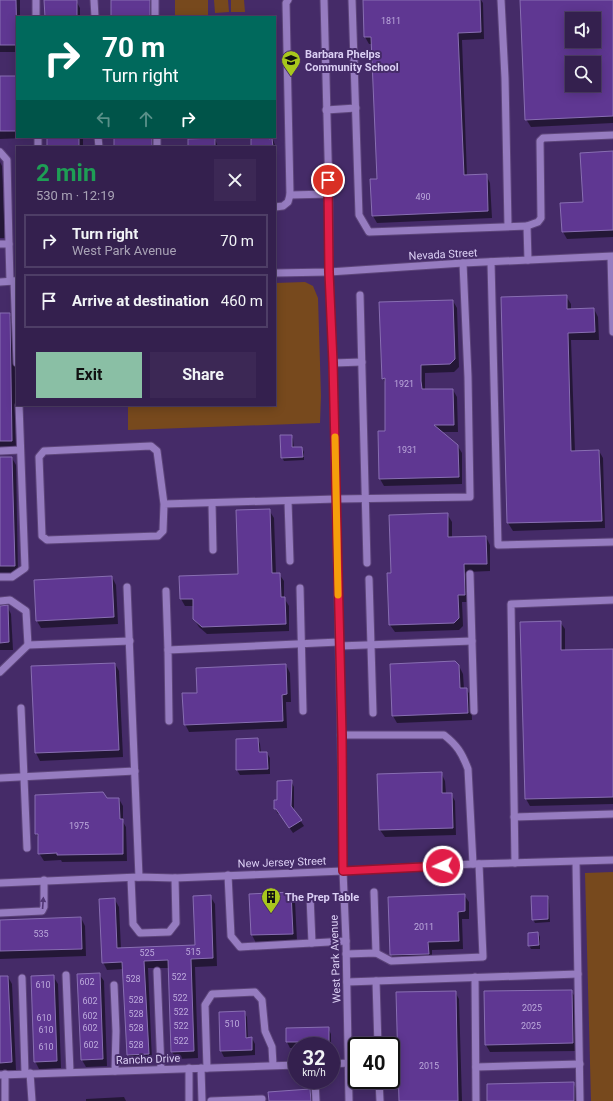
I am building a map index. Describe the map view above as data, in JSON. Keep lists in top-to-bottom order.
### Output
{
  "streets": {
    "street": [
      "Nevada Street",
      "New Jersey Street",
      "West Park Avenue",
      "Rancho Drive"
    ]
  },
  "crossings": [
    ["Nevada Street", "West Park Avenue"],
    ["New Jersey Street", "West Park Avenue"]
  ],
  "places": {
    "school or university": ["Barbara Phelps Community School"],
    "building": ["The Prep Table"]
  },
  "house_numbers": [
    "1811",
    "490",
    "1921",
    "1931",
    "1975",
    "2011",
    "535",
    "515",
    "525",
    "522",
    "528",
    "602",
    "610",
    "522",
    "528",
    "602",
    "2025",
    "522",
    "528",
    "602",
    "610",
    "510",
    "522",
    "2025",
    "602",
    "528",
    "610",
    "522",
    "602",
    "528",
    "610",
    "2015"
  ],
  "page": {
    "turn": ["70 m", "Turn right"],
    "heading": ["2 min", "530 m · 12:19"],
    "list": [
      {
        "name": "Turn right",
        "note": "West Park Avenue",
        "value": "70 m"
      },
      {
        "name": "Arrive at destination",
        "value": "460 m"
      }
    ],
    "buttons": ["Exit", "Share"],
    "speed": "32 km/h",
    "limit": "40"
  }
}
